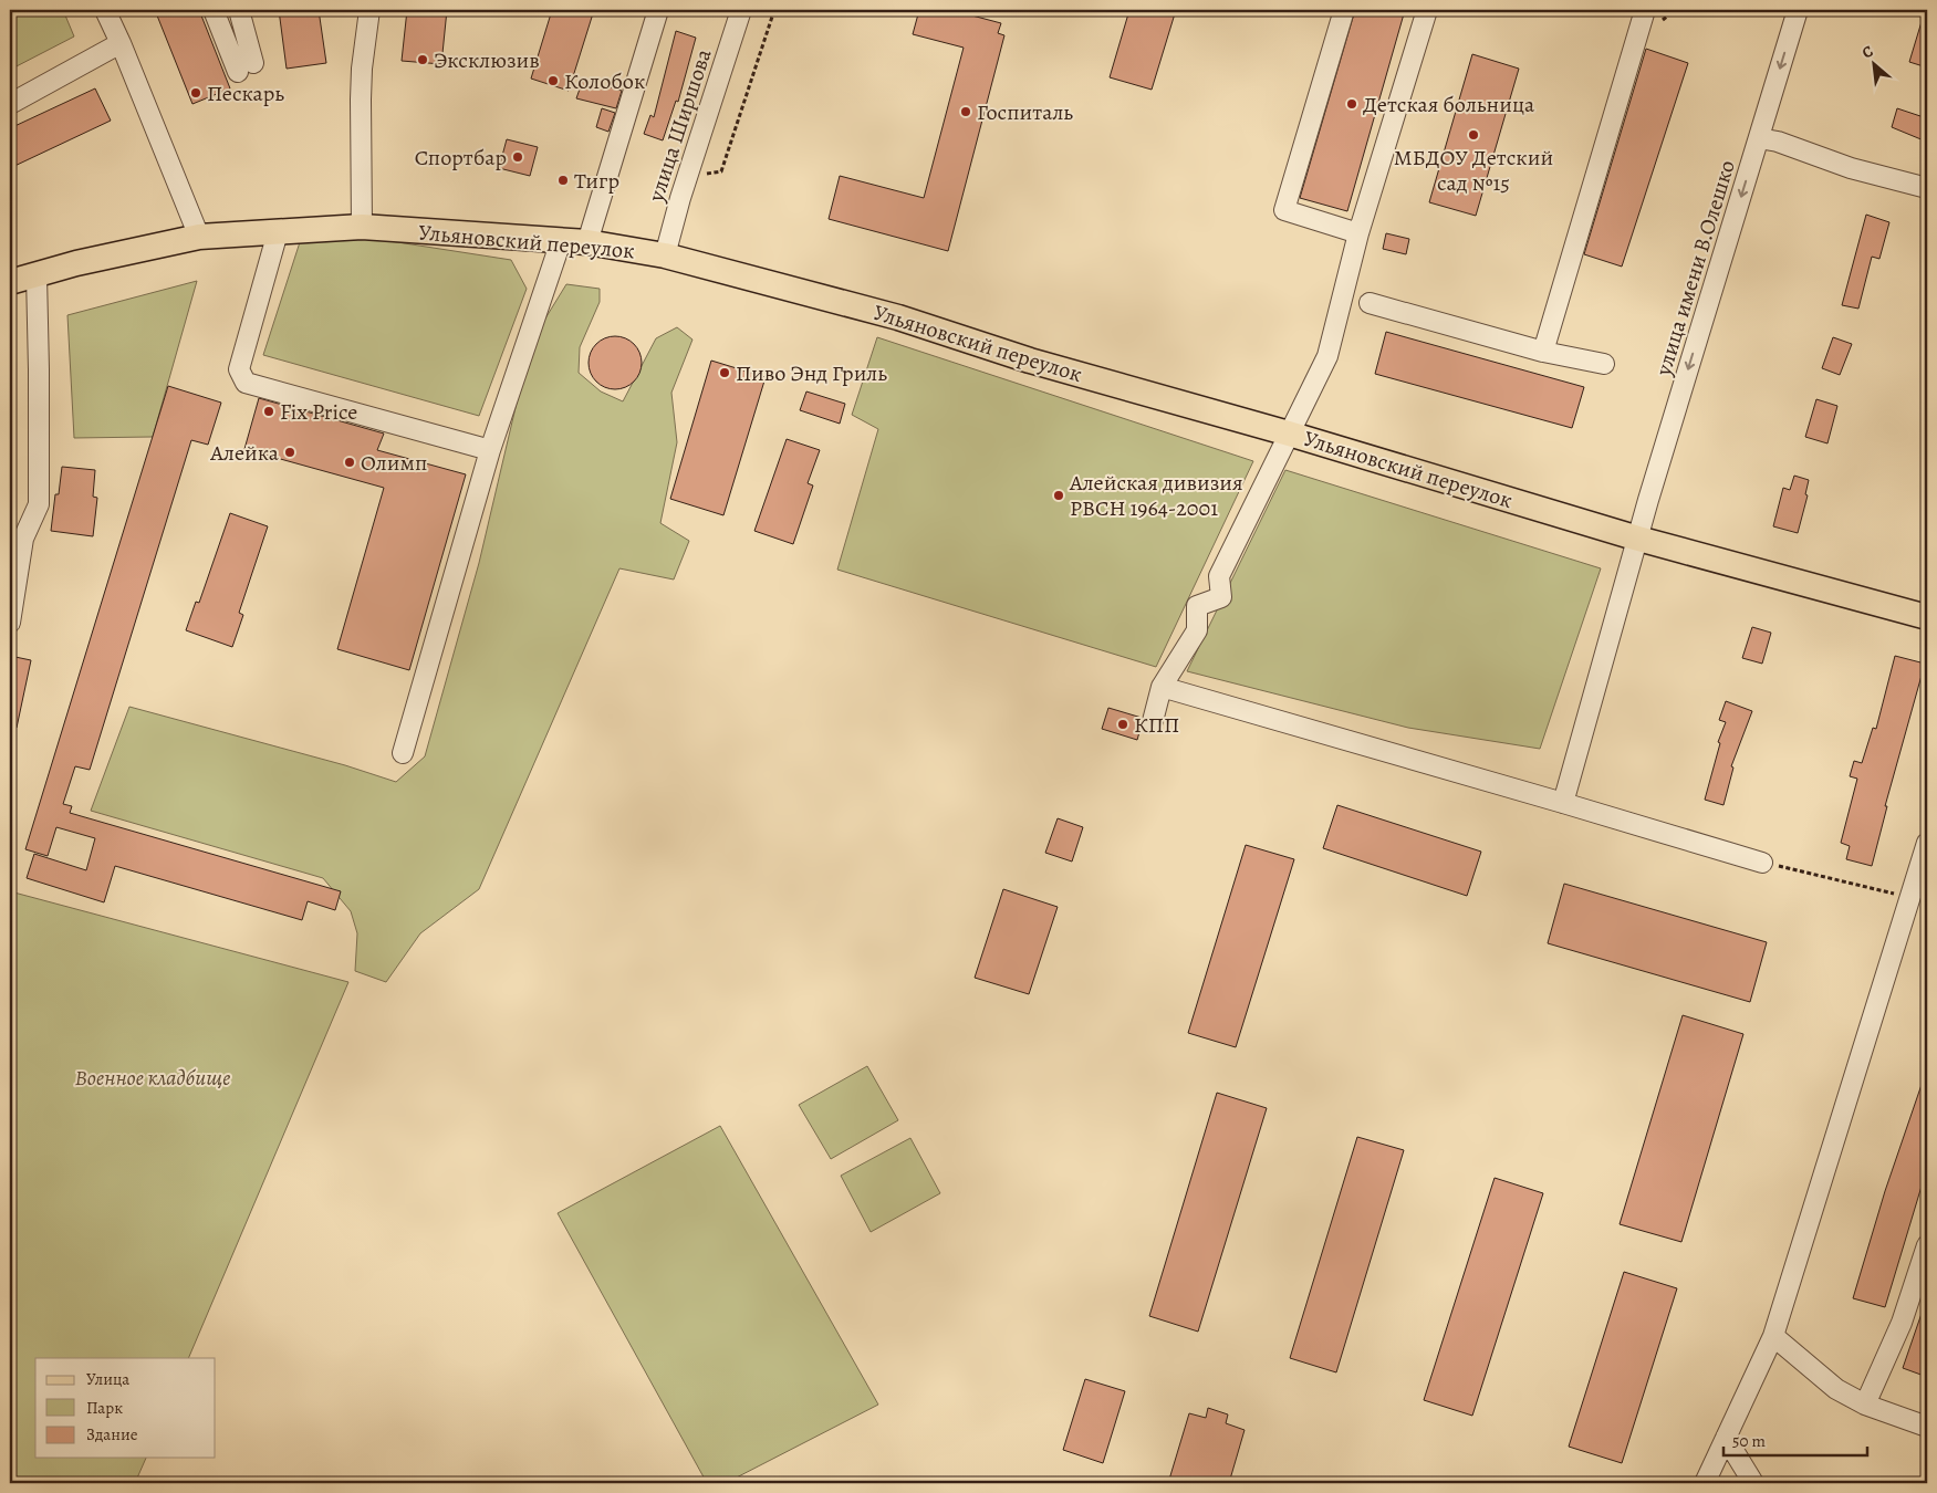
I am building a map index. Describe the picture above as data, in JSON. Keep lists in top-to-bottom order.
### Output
{
  "streets": {
    "main road": ["Ульяновский переулок"],
    "street": ["улица Ширшова", "улица имени В.Олешко"]
  },
  "crossings": [
    ["улица Ширшова", "Ульяновский переулок"],
    ["Ульяновский переулок", "улица имени В.Олешко"]
  ],
  "parks": ["Военное кладбище"],
  "places": [
    "Эксклюзив",
    "Колобок",
    "Пескарь",
    "Детская больница",
    "Госпиталь",
    "МБДОУ Детский сад №15",
    "Спортбар",
    "Тигр",
    "Пиво Энд Гриль",
    "Fix Price",
    "Алейка",
    "Олимп",
    "Алейская дивизия РВСН 1964-2001",
    "КПП"
  ],
  "legend": ["Улица", "Парк", "Здание"],
  "scale_bar": "50 m",
  "north": "top left"
}
